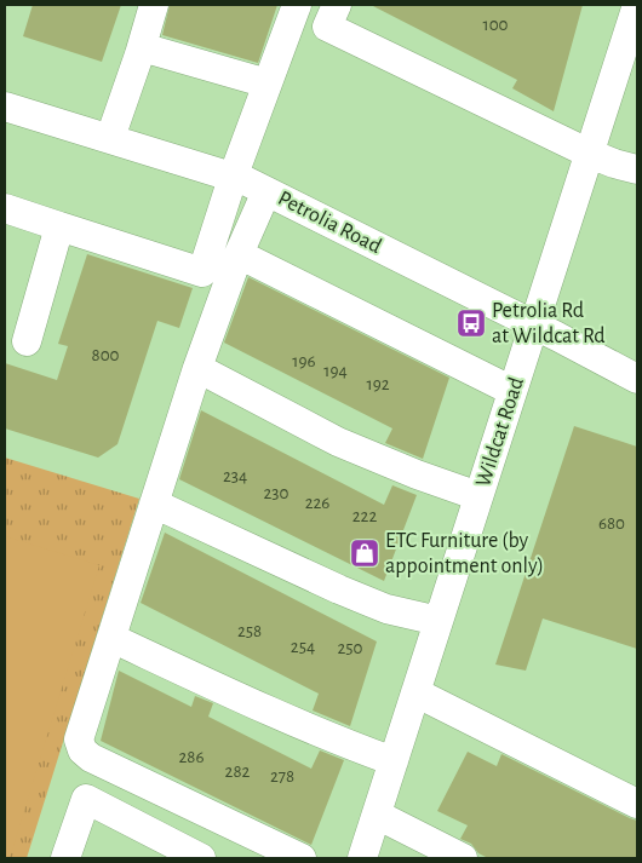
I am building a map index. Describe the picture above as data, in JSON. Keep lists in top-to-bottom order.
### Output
{
  "streets": {
    "street": ["Petrolia Road", "Wildcat Road"]
  },
  "crossings": [
    ["Petrolia Road", "Wildcat Road"]
  ],
  "places": {
    "bus stop": ["Petrolia Rd at Wildcat Rd"],
    "shop": ["ETC Furniture (by appointment only)"]
  },
  "house_numbers": [
    "100",
    "800",
    "196",
    "194",
    "192",
    "234",
    "230",
    "226",
    "222",
    "680",
    "258",
    "254",
    "250",
    "286",
    "282",
    "278"
  ]
}
